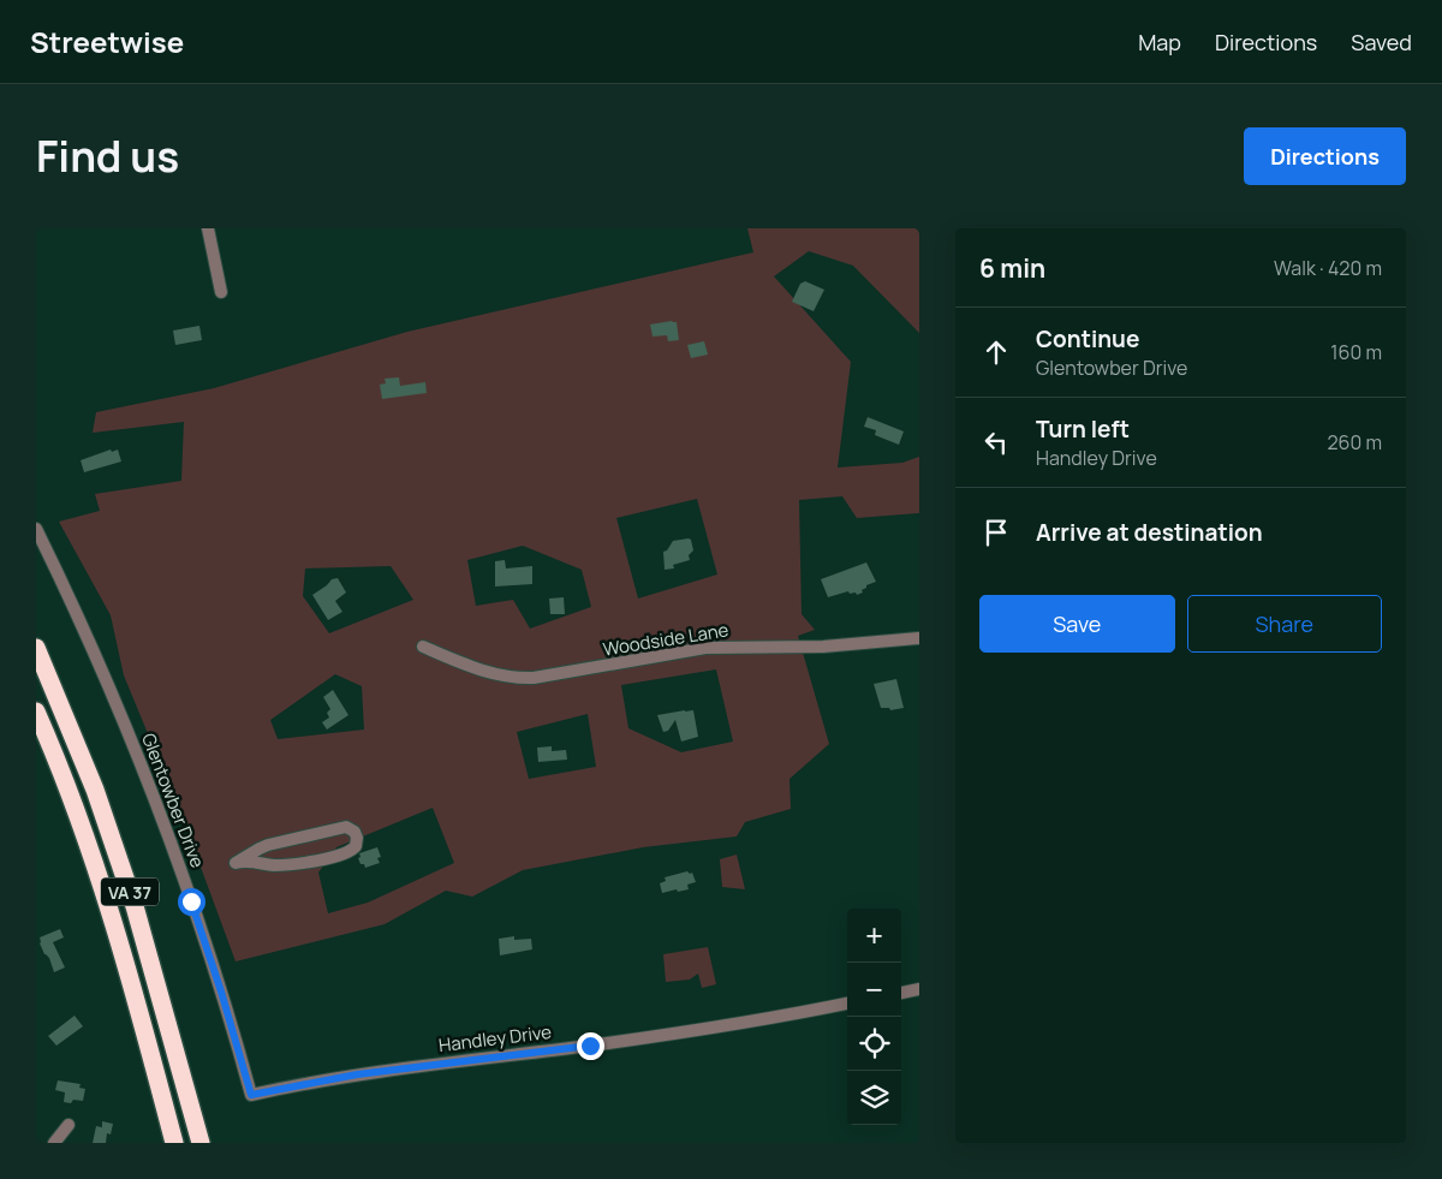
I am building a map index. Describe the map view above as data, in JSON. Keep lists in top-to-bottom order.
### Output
{
  "streets": {
    "highway": ["VA 37"],
    "street": ["Woodside Lane", "Glentowber Drive", "Handley Drive"]
  },
  "crossings": [
    ["Glentowber Drive", "Handley Drive"]
  ],
  "page": {
    "header": "Streetwise",
    "nav": ["Map", "Directions", "Saved"],
    "title": "Find us",
    "buttons": [
      "Directions",
      ["Save", "Share"]
    ],
    "heading": ["6 min", "Walk · 420 m"],
    "list": [
      ["Continue", "Glentowber Drive", "160 m"],
      ["Turn left", "Handley Drive", "260 m"],
      "Arrive at destination"
    ],
    "map_buttons": ["+", "−"]
  }
}
